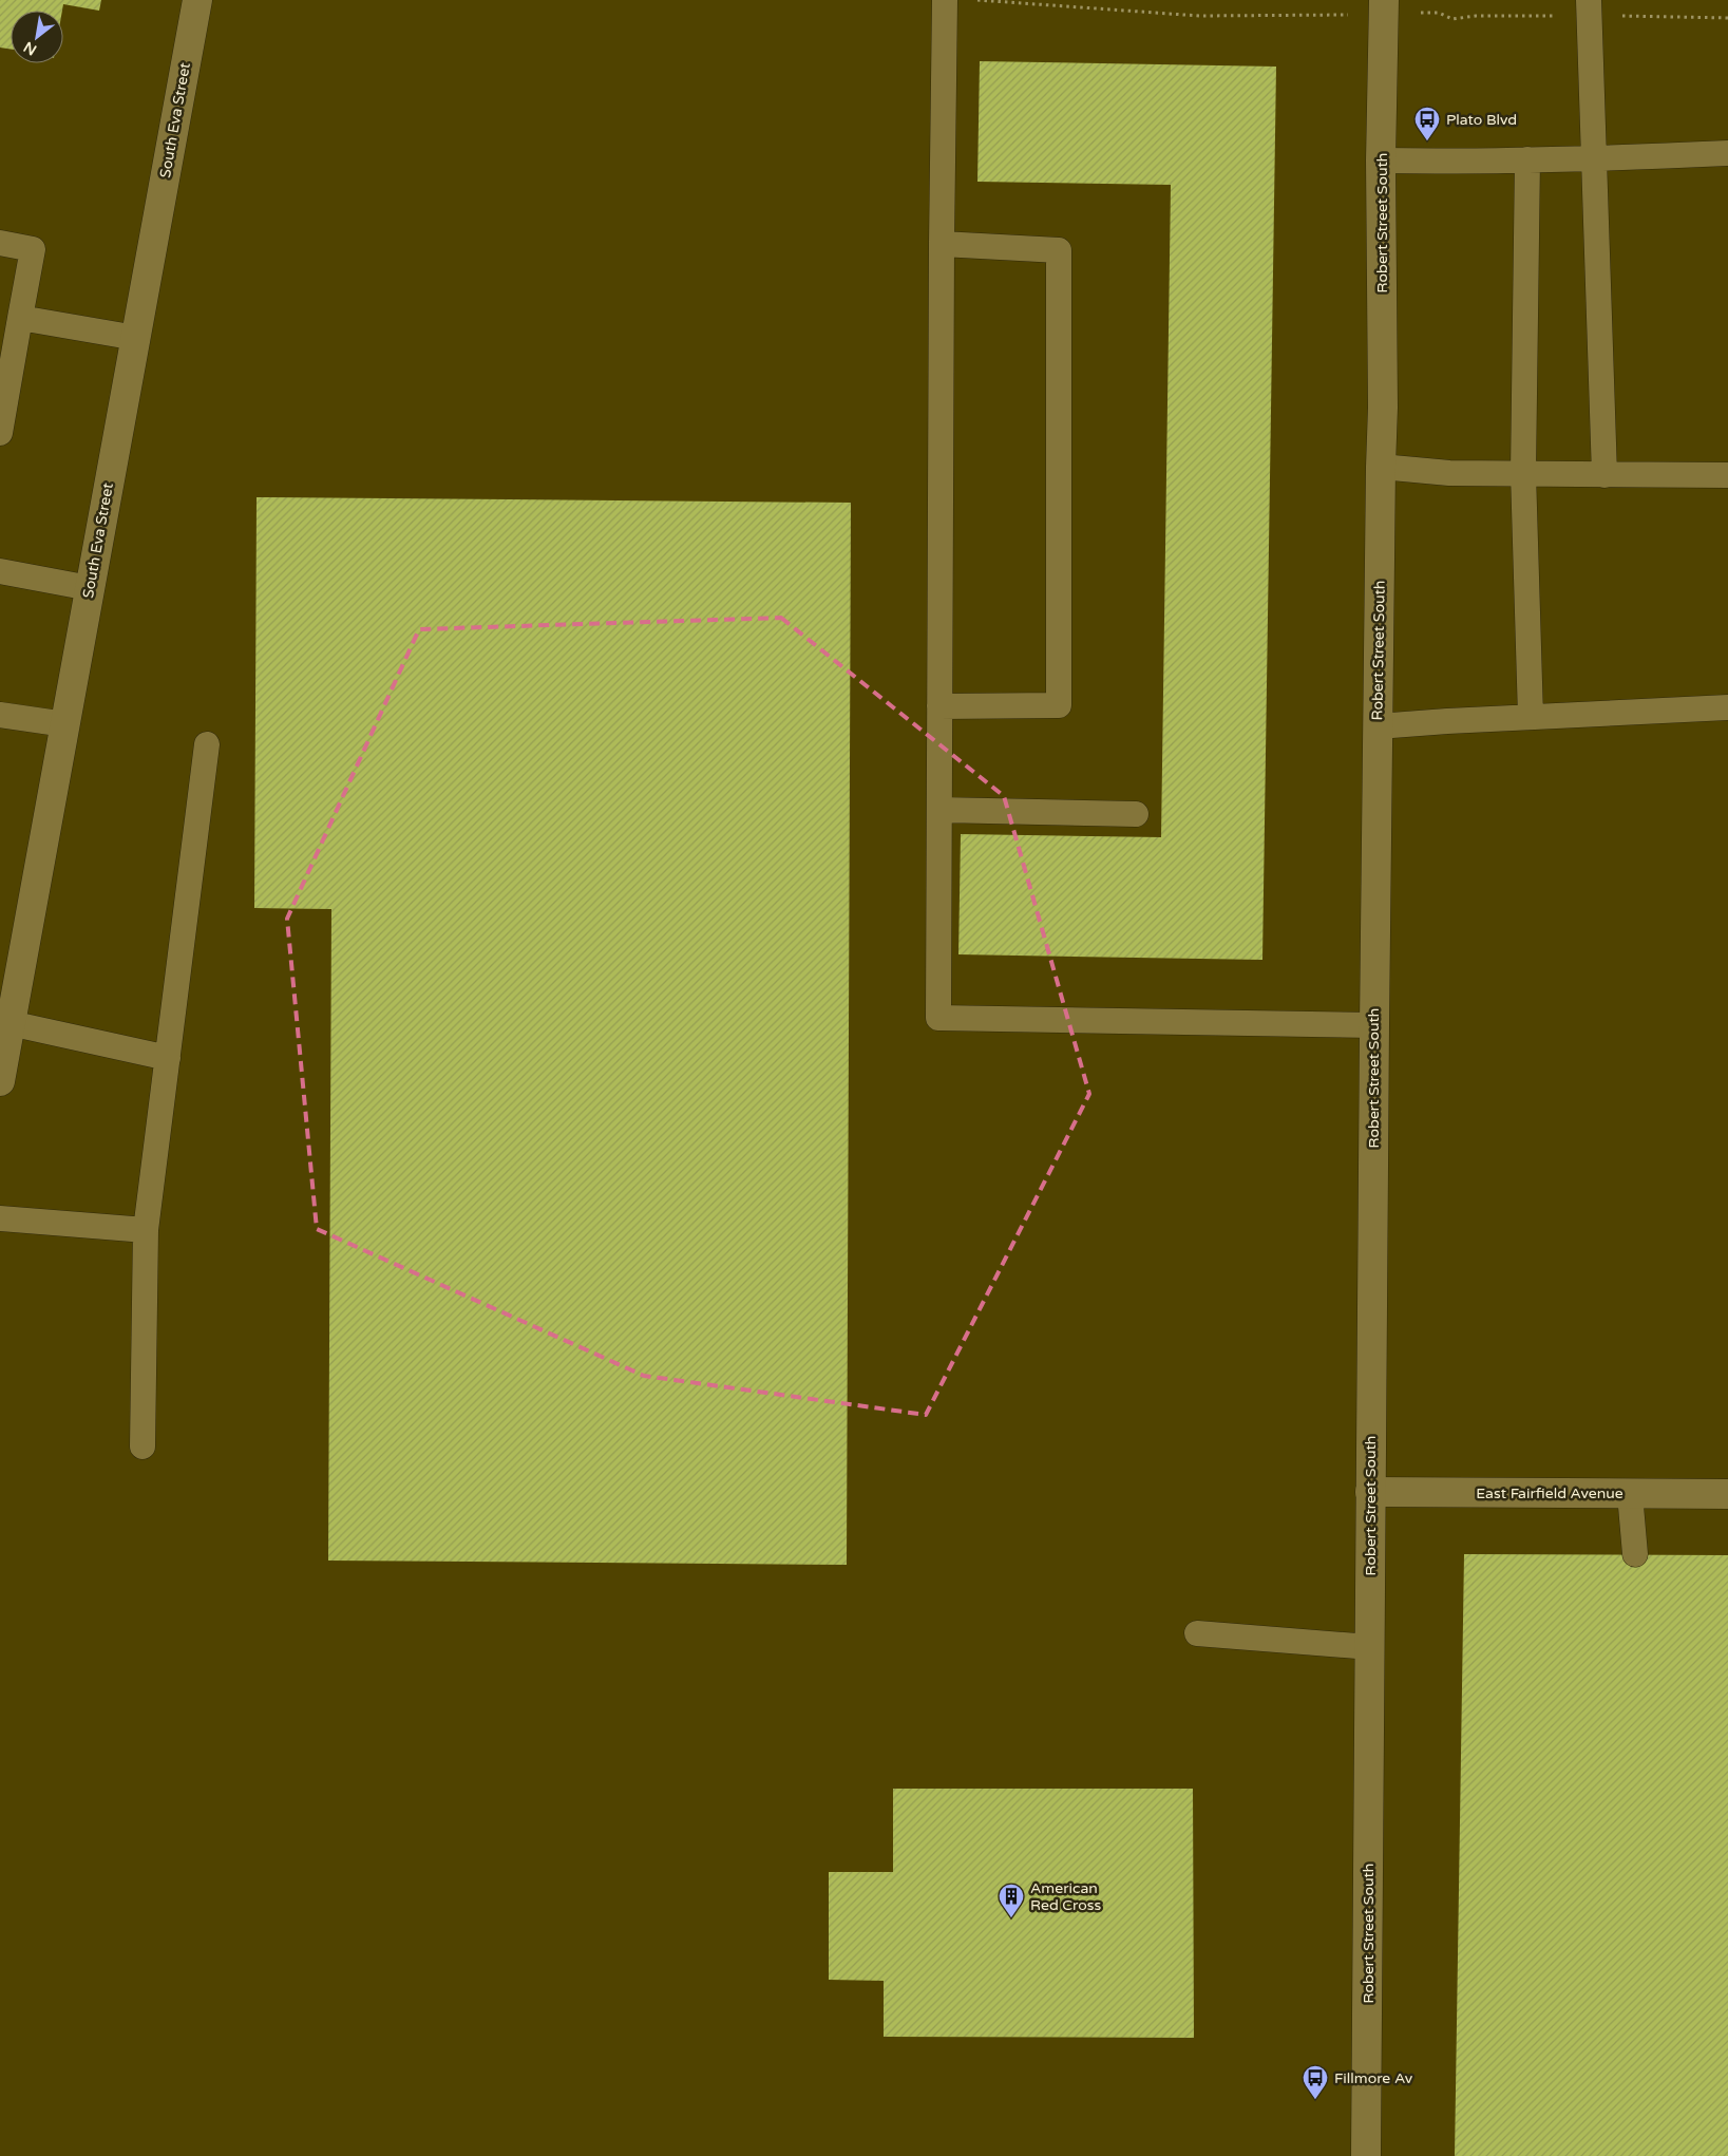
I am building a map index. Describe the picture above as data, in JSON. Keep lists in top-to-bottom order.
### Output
{
  "streets": {
    "main road": ["South Eva Street", "Robert Street South", "East Fairfield Avenue"]
  },
  "crossings": [
    ["Robert Street South", "East Fairfield Avenue"]
  ],
  "places": {
    "bus stop": ["Plato Blvd", "Fillmore Av"],
    "building": ["American Red Cross"]
  },
  "north": "bottom left"
}
